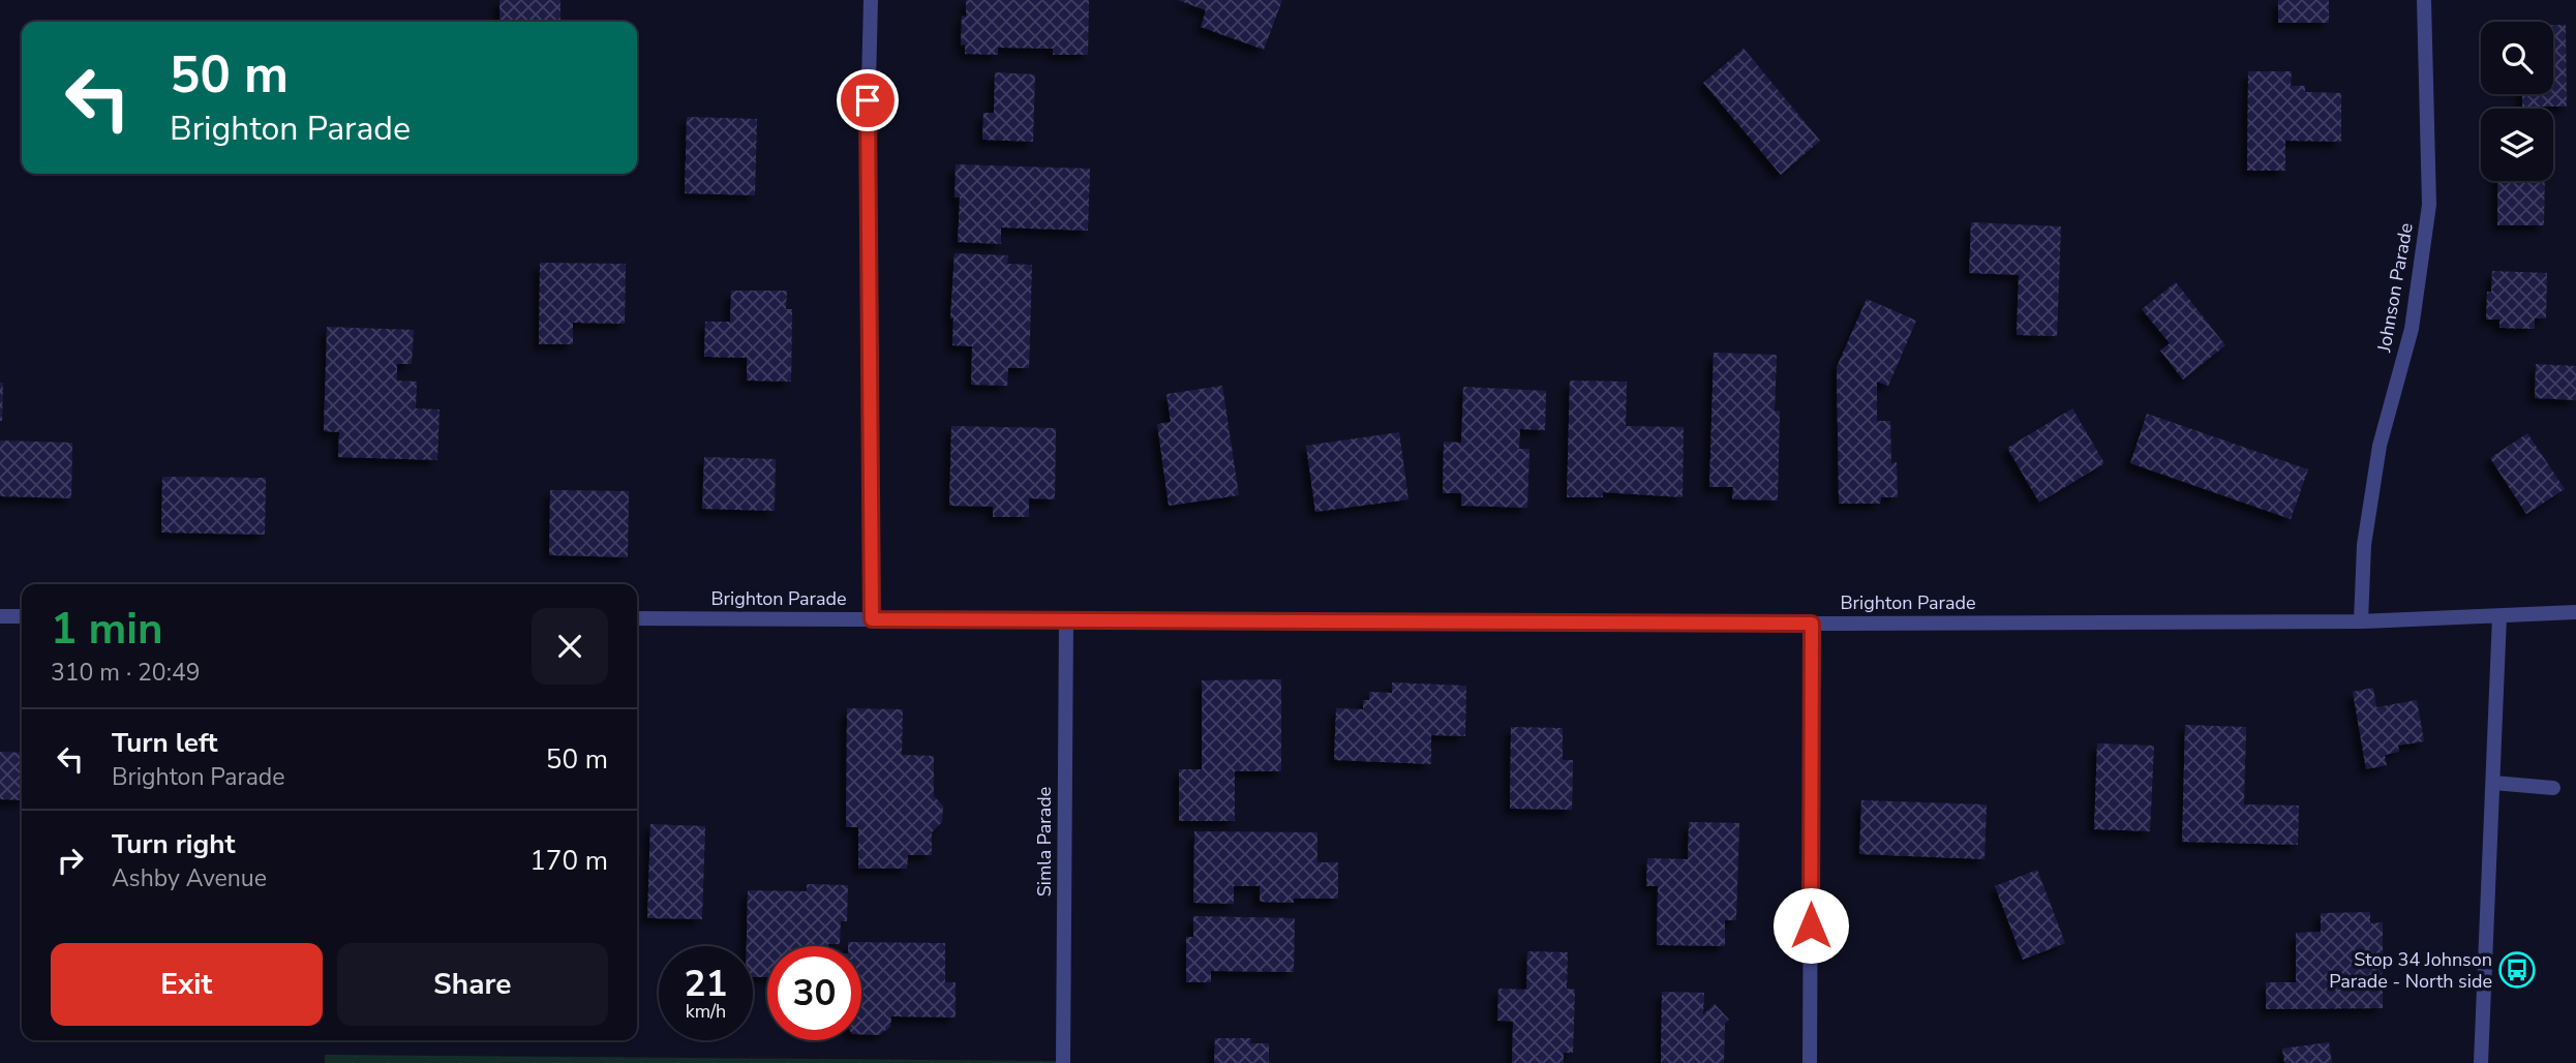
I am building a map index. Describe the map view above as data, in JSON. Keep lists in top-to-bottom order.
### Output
{
  "streets": {
    "street": ["Johnson Parade", "Brighton Parade", "Simla Parade"]
  },
  "crossings": [
    ["Johnson Parade", "Brighton Parade"],
    ["Brighton Parade", "Simla Parade"]
  ],
  "places": {
    "bus stop": ["Stop 34 Johnson Parade - North side"]
  },
  "page": {
    "turn": ["50 m", "Brighton Parade"],
    "heading": ["1 min", "310 m · 20:49"],
    "list": [
      {
        "name": "Turn left",
        "note": "Brighton Parade",
        "value": "50 m"
      },
      {
        "name": "Turn right",
        "note": "Ashby Avenue",
        "value": "170 m"
      }
    ],
    "buttons": ["Exit", "Share"],
    "speed": "21 km/h",
    "limit": "30"
  }
}
